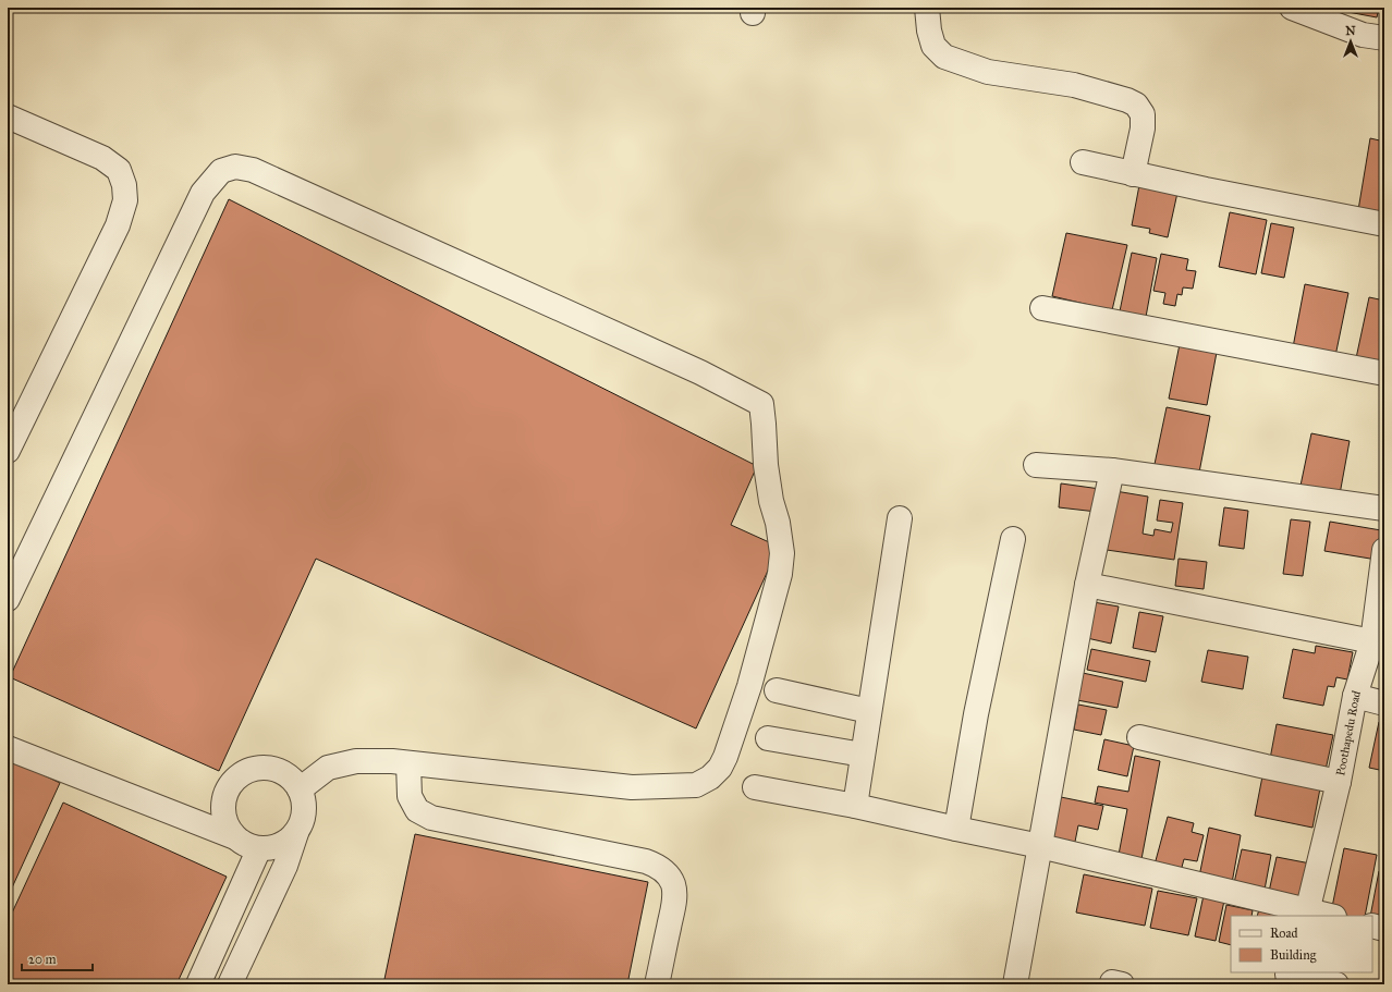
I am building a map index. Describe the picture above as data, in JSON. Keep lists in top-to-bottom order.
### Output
{
  "streets": {
    "street": ["Poothapedu Road"]
  },
  "legend": ["Road", "Building"],
  "scale_bar": "20 m",
  "north": "top"
}
